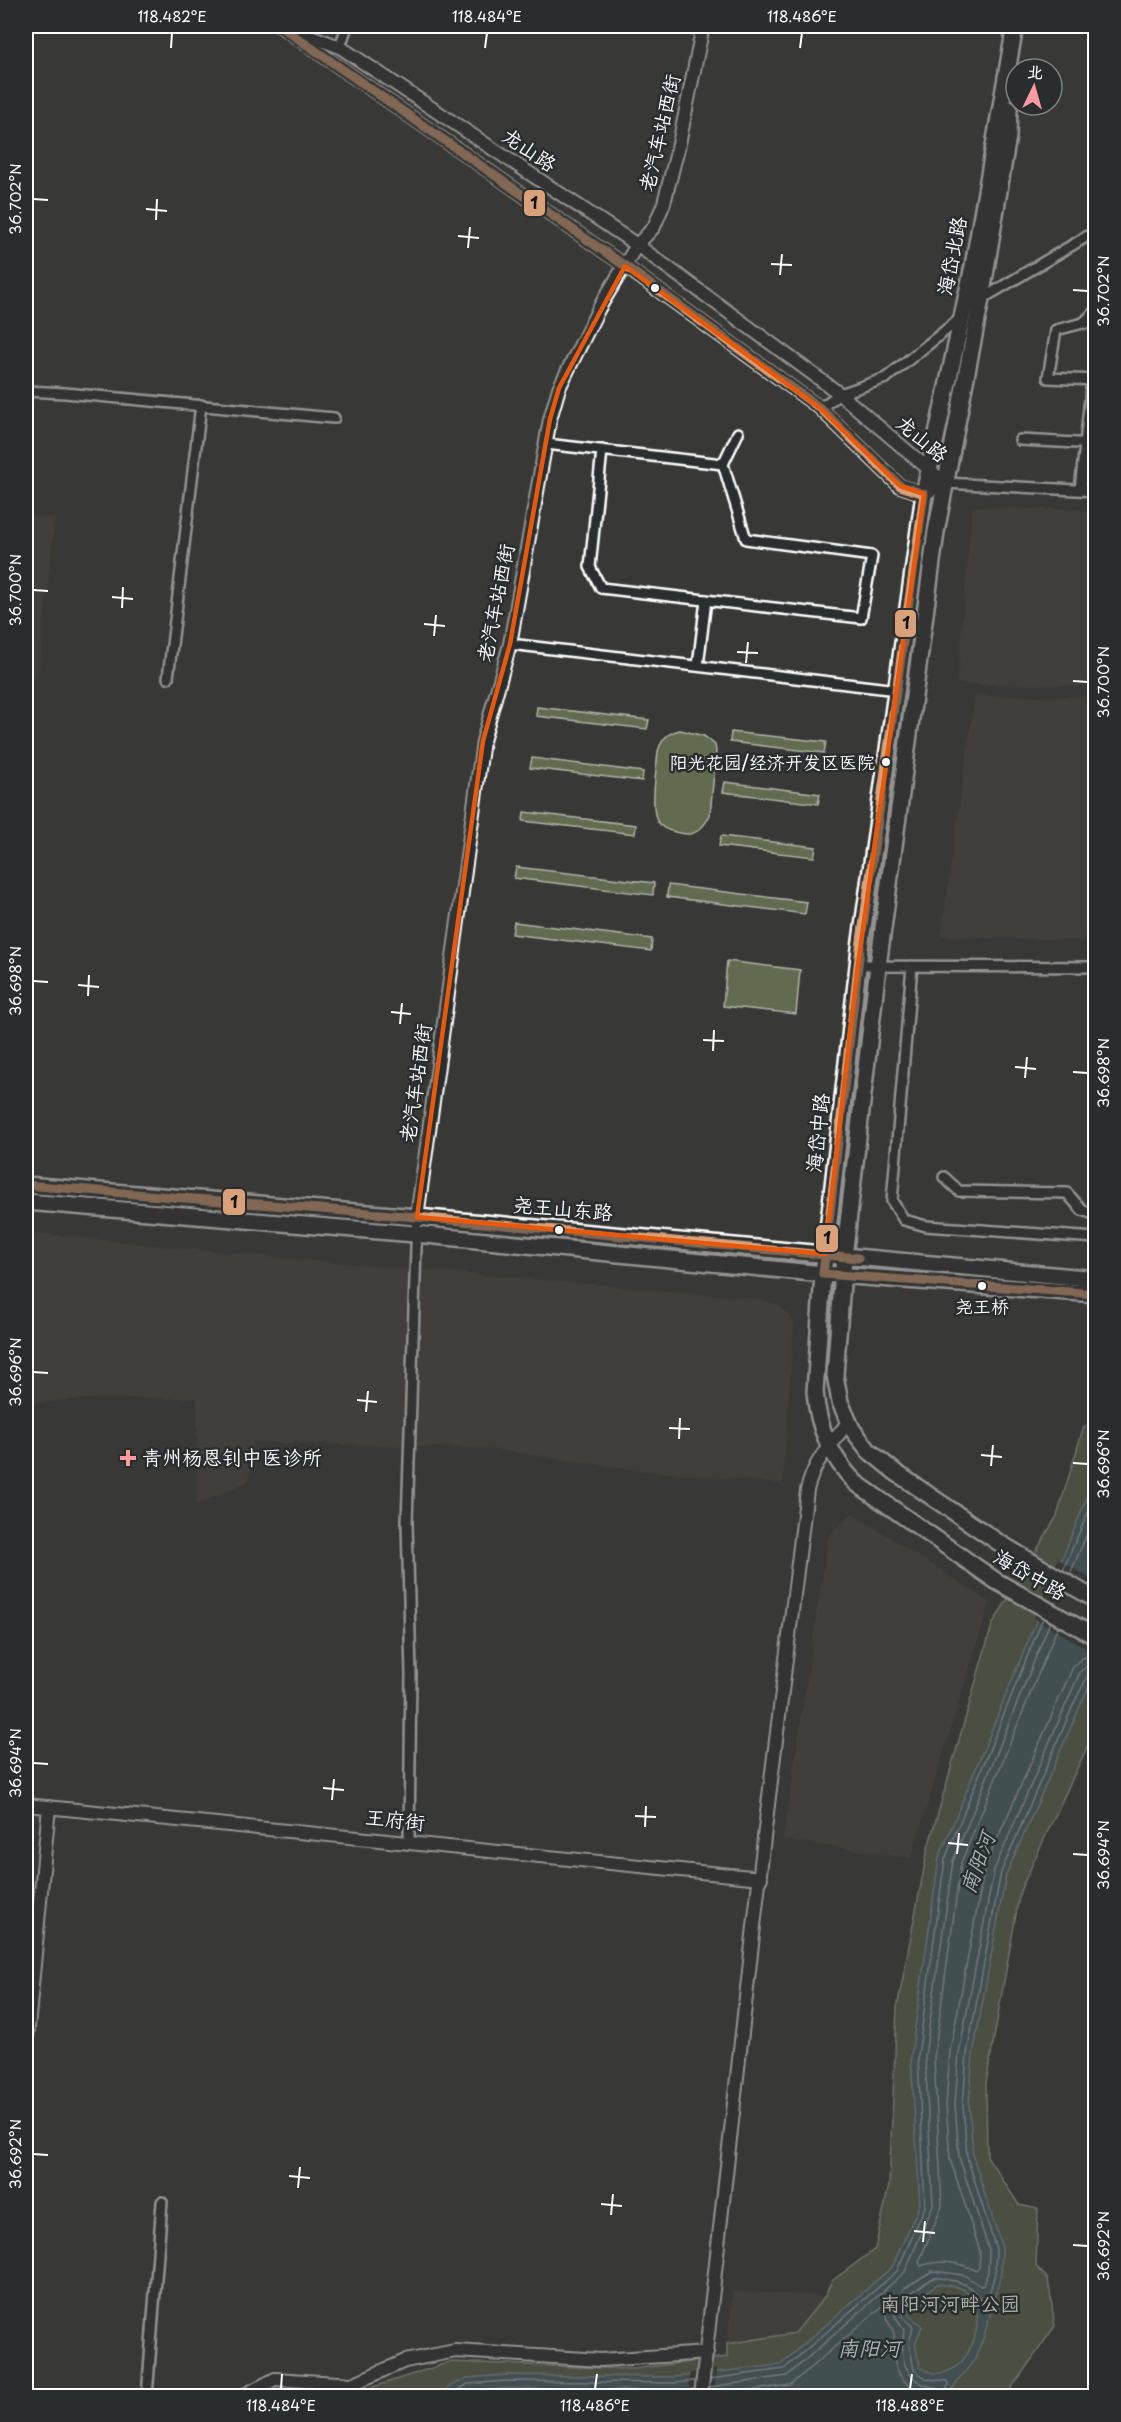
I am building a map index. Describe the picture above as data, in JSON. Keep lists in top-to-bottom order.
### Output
{
  "streets": {
    "main road": ["海岱北路", "海岱中路", "尧王山东路"],
    "street": ["老汽车站西街", "龙山路", "王府街"]
  },
  "crossings": [
    ["老汽车站西街", "龙山路"],
    ["老汽车站西街", "尧王山东路"],
    ["龙山路", "海岱北路"],
    ["龙山路", "海岱中路"],
    ["海岱北路", "海岱中路"],
    ["海岱中路", "尧王山东路"]
  ],
  "water": ["南阳河"],
  "parks": ["南阳河河畔公园"],
  "places": {
    "other": ["阳光花园/经济开发区医院", "尧王桥"],
    "health": ["青州杨恩钊中医诊所"]
  },
  "lines": ["transit line 1"],
  "north": "top",
  "coordinates": [
    "118.482°E",
    "118.484°E",
    "118.486°E",
    "36.702°N",
    "36.700°N",
    "36.698°N",
    "36.696°N",
    "36.694°N",
    "36.692°N",
    "118.488°E"
  ]
}
